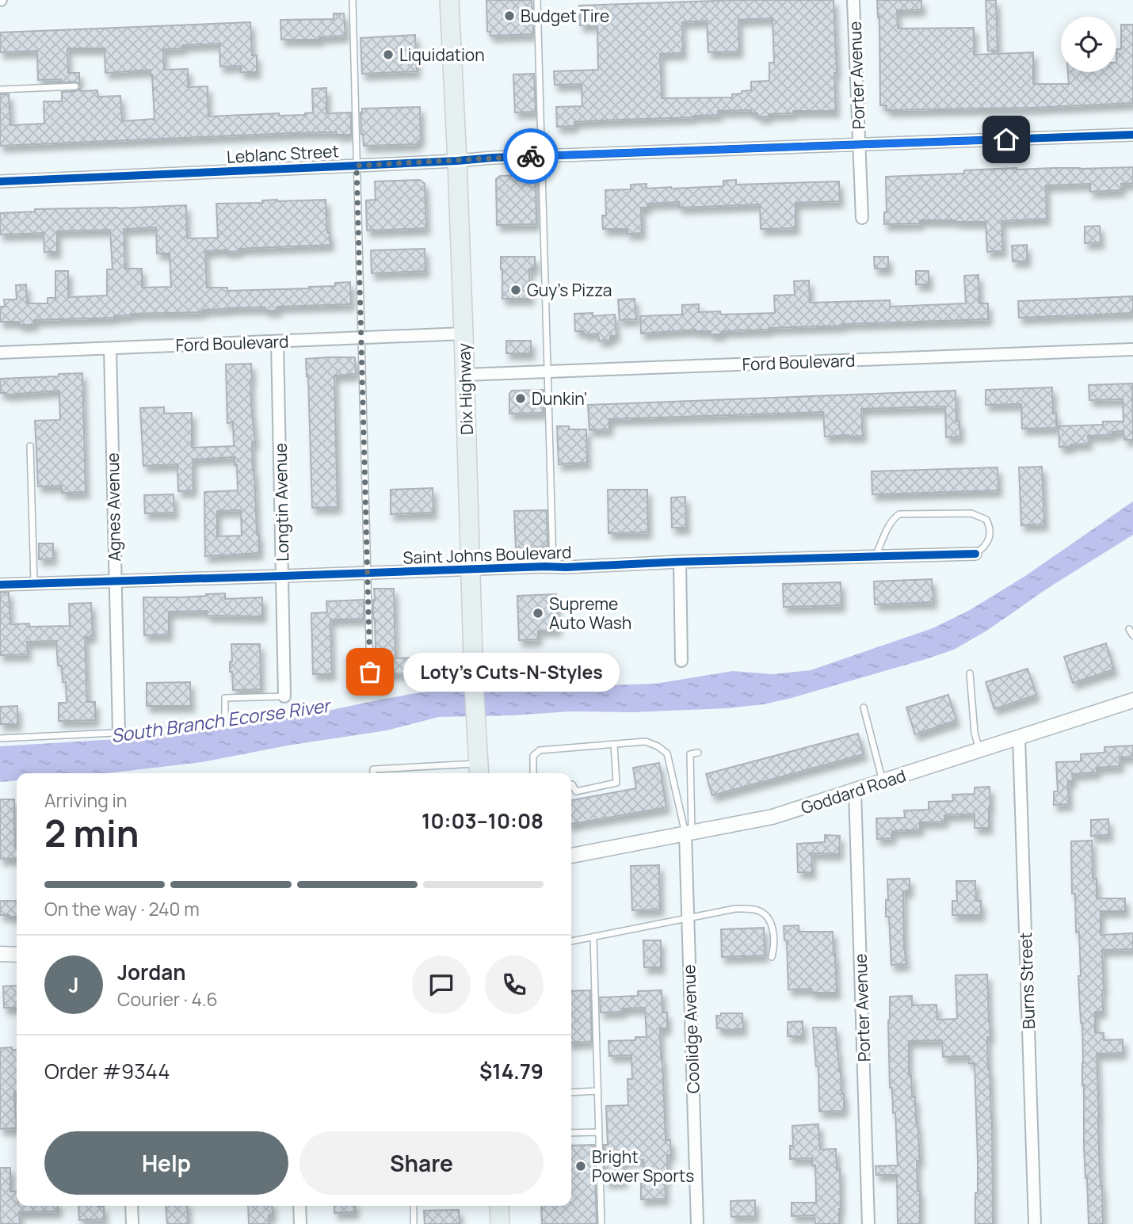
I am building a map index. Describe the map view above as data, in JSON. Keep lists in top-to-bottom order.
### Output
{
  "streets": {
    "main road": ["Dix Highway"],
    "street": [
      "Porter Avenue",
      "Leblanc Street",
      "Ford Boulevard",
      "Longtin Avenue",
      "Agnes Avenue",
      "Saint Johns Boulevard",
      "Goddard Road",
      "Burns Street",
      "Coolidge Avenue"
    ]
  },
  "crossings": [
    ["Porter Avenue", "Leblanc Street"],
    ["Porter Avenue", "Goddard Road"],
    ["Leblanc Street", "Dix Highway"],
    ["Ford Boulevard", "Dix Highway"],
    ["Ford Boulevard", "Longtin Avenue"],
    ["Ford Boulevard", "Agnes Avenue"],
    ["Dix Highway", "Saint Johns Boulevard"],
    ["Longtin Avenue", "Saint Johns Boulevard"],
    ["Agnes Avenue", "Saint Johns Boulevard"],
    ["Goddard Road", "Burns Street"],
    ["Goddard Road", "Coolidge Avenue"]
  ],
  "water": ["South Branch Ecorse River"],
  "places": [
    "Budget Tire",
    "Liquidation",
    "Guy's Pizza",
    "Dunkin'",
    "Supreme Auto Wash",
    "Loty's Cuts-N-Styles",
    "Bright Power Sports"
  ],
  "page": {
    "bubble": "Loty's Cuts-N-Styles",
    "heading": ["2 min", "Arriving in", "10:03–10:08"],
    "panel": [
      "Jordan",
      "Courier · 4.6",
      "Order #9344",
      "$14.79"
    ],
    "bar": "On the way · 240 m",
    "round": "J",
    "buttons": ["Help", "Share"]
  }
}
